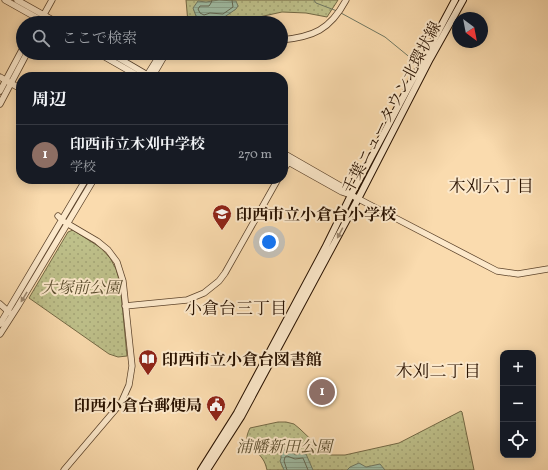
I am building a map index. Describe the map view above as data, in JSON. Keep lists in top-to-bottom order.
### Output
{
  "streets": {
    "main road": ["千葉ニュータウン北環状線"]
  },
  "districts": ["木刈六丁目", "小倉台三丁目", "木刈二丁目"],
  "parks": ["大塚前公園", "浦幡新田公園"],
  "places": {
    "school or university": ["印西市立小倉台小学校"],
    "library": ["印西市立小倉台図書館"],
    "public building": ["印西小倉台郵便局"]
  },
  "north": "bottom right",
  "page": {
    "search": "ここで検索",
    "heading": "周辺",
    "list": [
      {
        "mark": "1",
        "name": "印西市立木刈中学校",
        "note": "学校",
        "value": "270 m"
      }
    ],
    "map_buttons": ["+", "−"],
    "pins": "1"
  }
}
